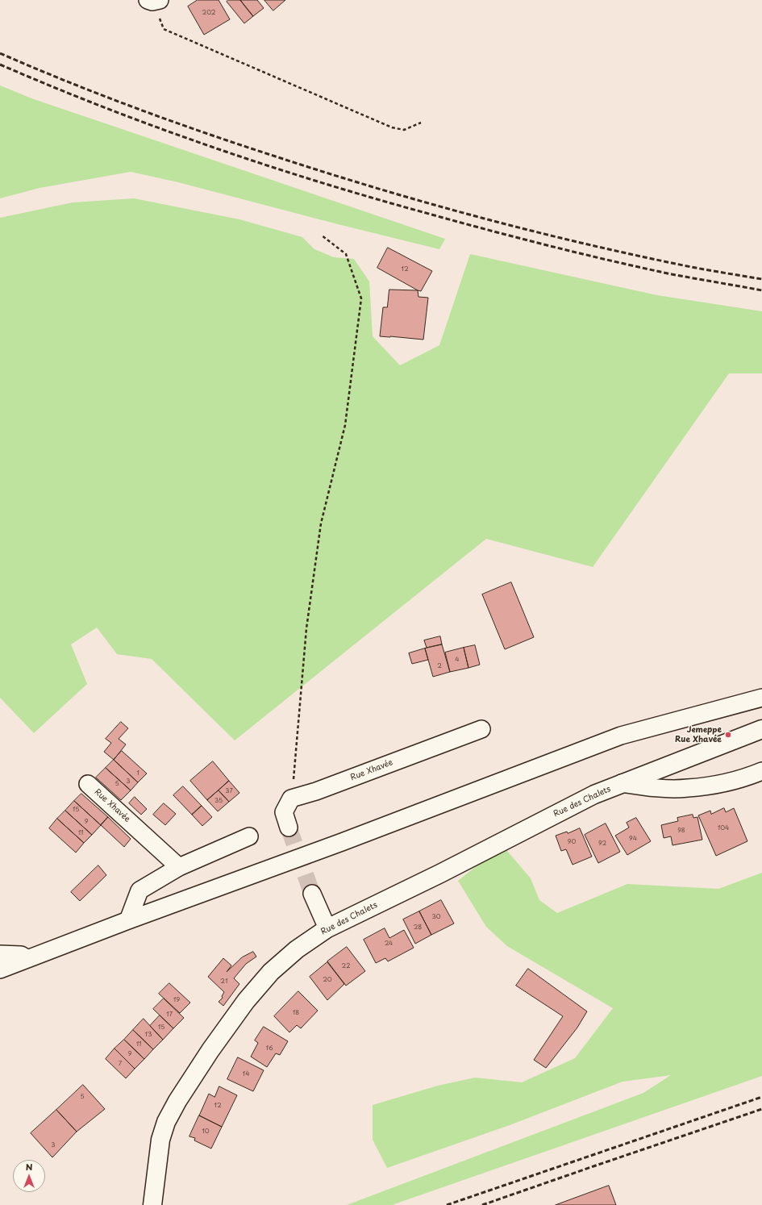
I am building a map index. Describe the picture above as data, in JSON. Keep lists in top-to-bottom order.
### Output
{
  "streets": {
    "street": ["Rue Xhavée", "Rue des Chalets"]
  },
  "places": ["Jemeppe Rue Xhavée"],
  "house_numbers": [
    "202",
    "12",
    "4",
    "2",
    "1",
    "3",
    "5",
    "37",
    "35",
    "15",
    "9",
    "104",
    "98",
    "11",
    "94",
    "90",
    "92",
    "30",
    "28",
    "24",
    "22",
    "20",
    "21",
    "19",
    "18",
    "17",
    "15",
    "13",
    "11",
    "16",
    "9",
    "7",
    "14",
    "5",
    "12",
    "10",
    "3"
  ],
  "north": "top"
}
